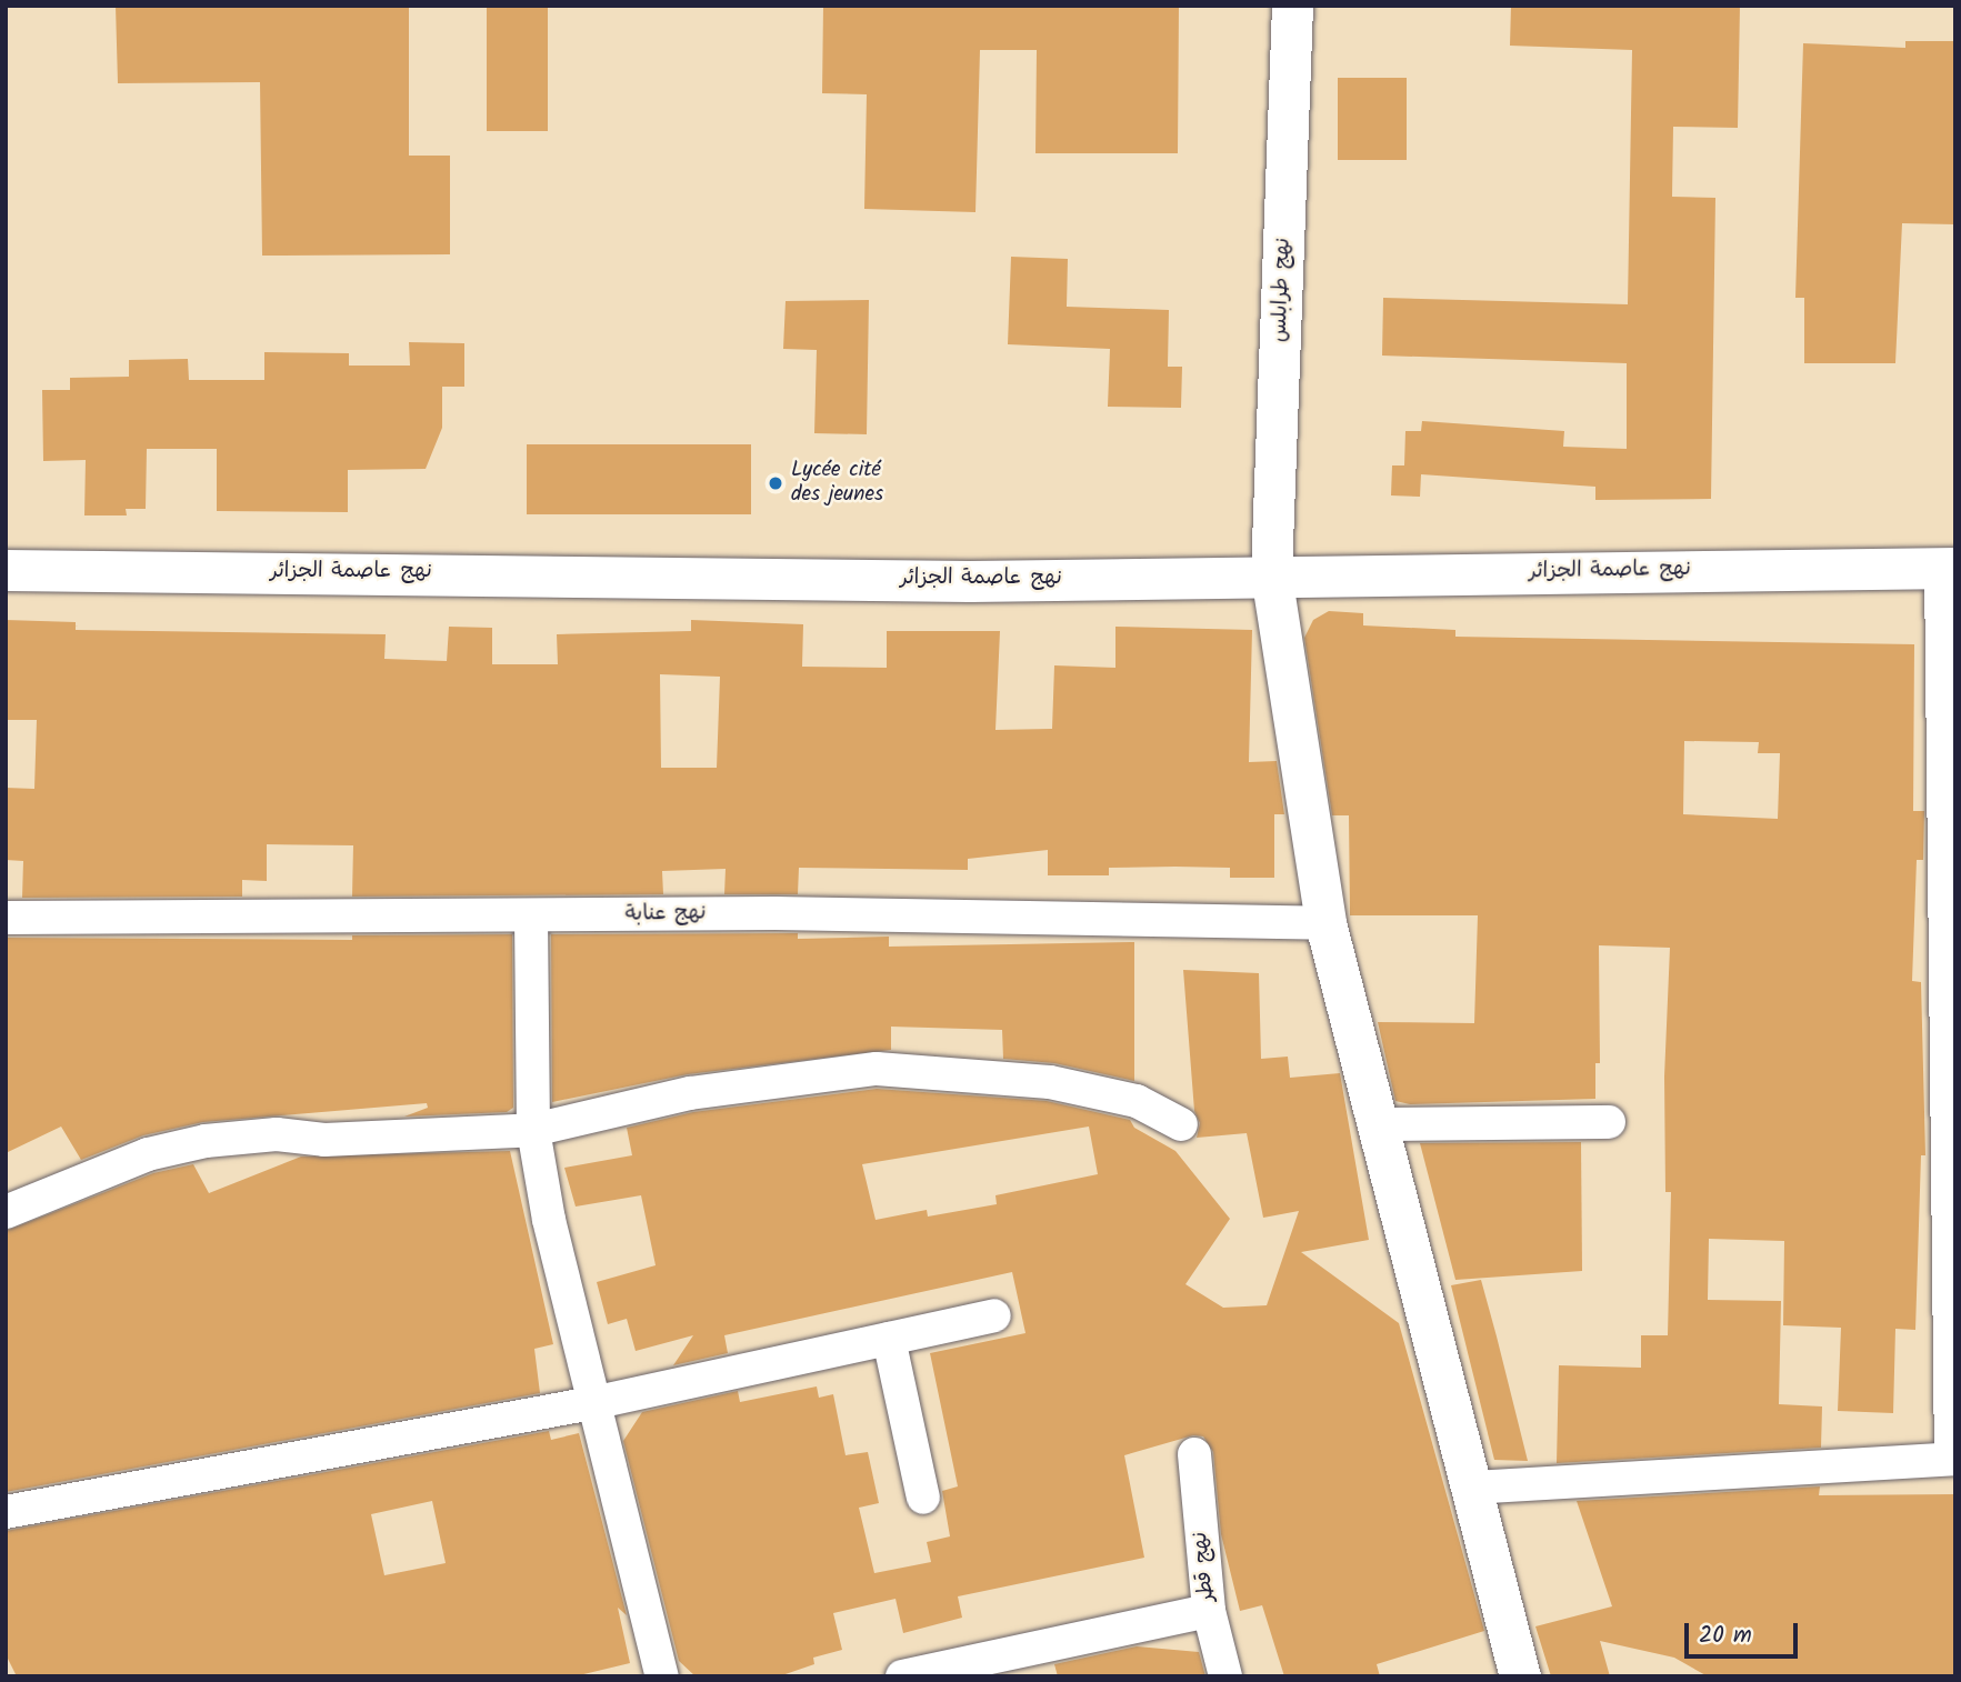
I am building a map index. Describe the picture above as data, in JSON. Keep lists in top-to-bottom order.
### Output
{
  "streets": {
    "street": [
      "نهج طرابلس",
      "نهج عاصمة الجزائر",
      "نهج عنابة",
      "نهج قطر"
    ]
  },
  "crossings": [
    ["نهج طرابلس", "نهج عاصمة الجزائر"],
    ["نهج طرابلس", "نهج عنابة"]
  ],
  "places": ["Lycée cité des jeunes"],
  "scale_bar": "20 m"
}
